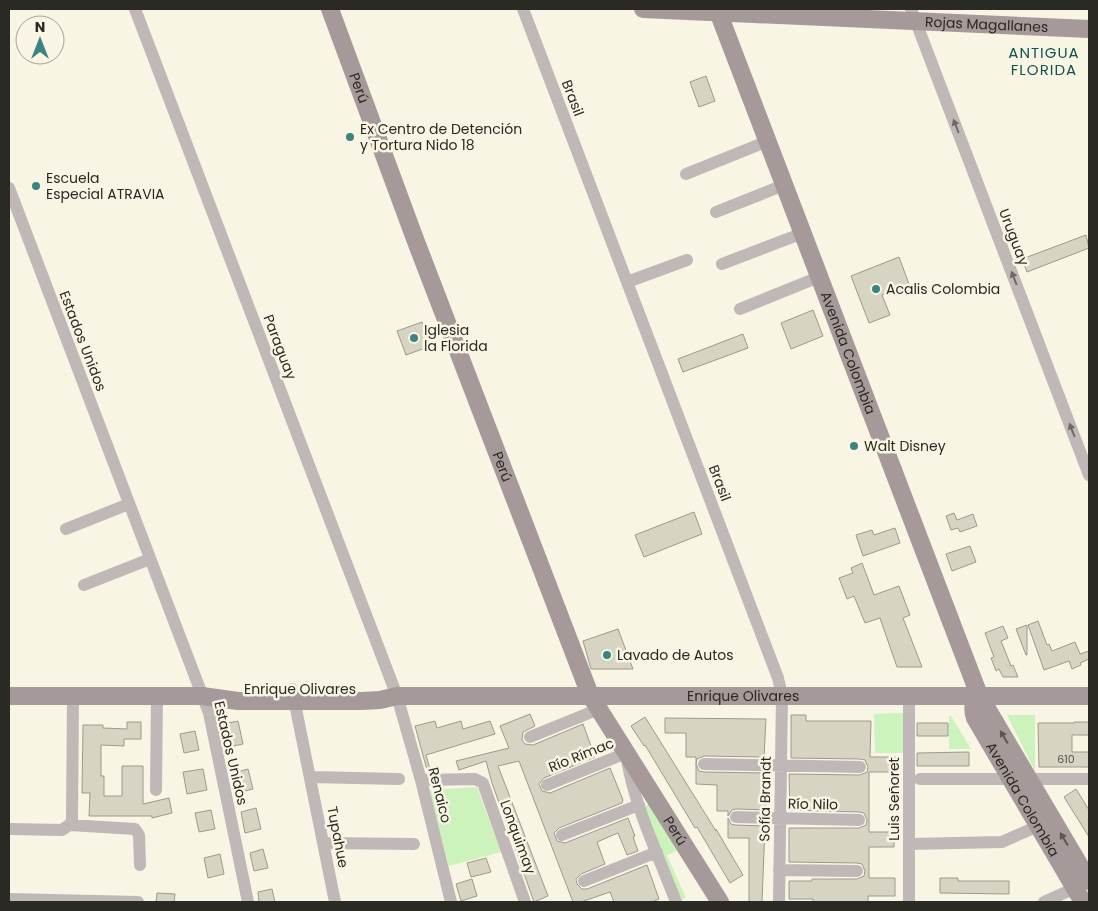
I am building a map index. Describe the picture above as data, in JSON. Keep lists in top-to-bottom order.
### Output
{
  "streets": {
    "main road": [
      "Rojas Magallanes",
      "Perú",
      "Avenida Colombia",
      "Enrique Olivares"
    ],
    "street": [
      "Brasil",
      "Uruguay",
      "Estados Unidos",
      "Paraguay",
      "Río Rímac",
      "Renaico",
      "Sofía Brandt",
      "Luis Señoret",
      "Río Nilo",
      "Tupahue",
      "Lonquimay"
    ]
  },
  "crossings": [
    ["Rojas Magallanes", "Uruguay"],
    ["Rojas Magallanes", "Avenida Colombia"],
    ["Perú", "Enrique Olivares"],
    ["Perú", "Río Rímac"],
    ["Brasil", "Enrique Olivares"],
    ["Brasil", "Sofía Brandt"],
    ["Estados Unidos", "Enrique Olivares"],
    ["Paraguay", "Enrique Olivares"],
    ["Paraguay", "Renaico"],
    ["Avenida Colombia", "Enrique Olivares"],
    ["Enrique Olivares", "Renaico"],
    ["Enrique Olivares", "Sofía Brandt"],
    ["Enrique Olivares", "Luis Señoret"],
    ["Enrique Olivares", "Tupahue"],
    ["Renaico", "Lonquimay"],
    ["Sofía Brandt", "Río Nilo"]
  ],
  "one_way": ["Uruguay"],
  "districts": ["ANTIGUA FLORIDA"],
  "places": [
    "Ex Centro de Detención y Tortura Nido 18",
    "Escuela Especial ATRAVIA",
    "Acalis Colombia",
    "Iglesia la Florida",
    "Walt Disney",
    "Lavado de Autos"
  ],
  "house_numbers": ["610"],
  "north": "top"
}
